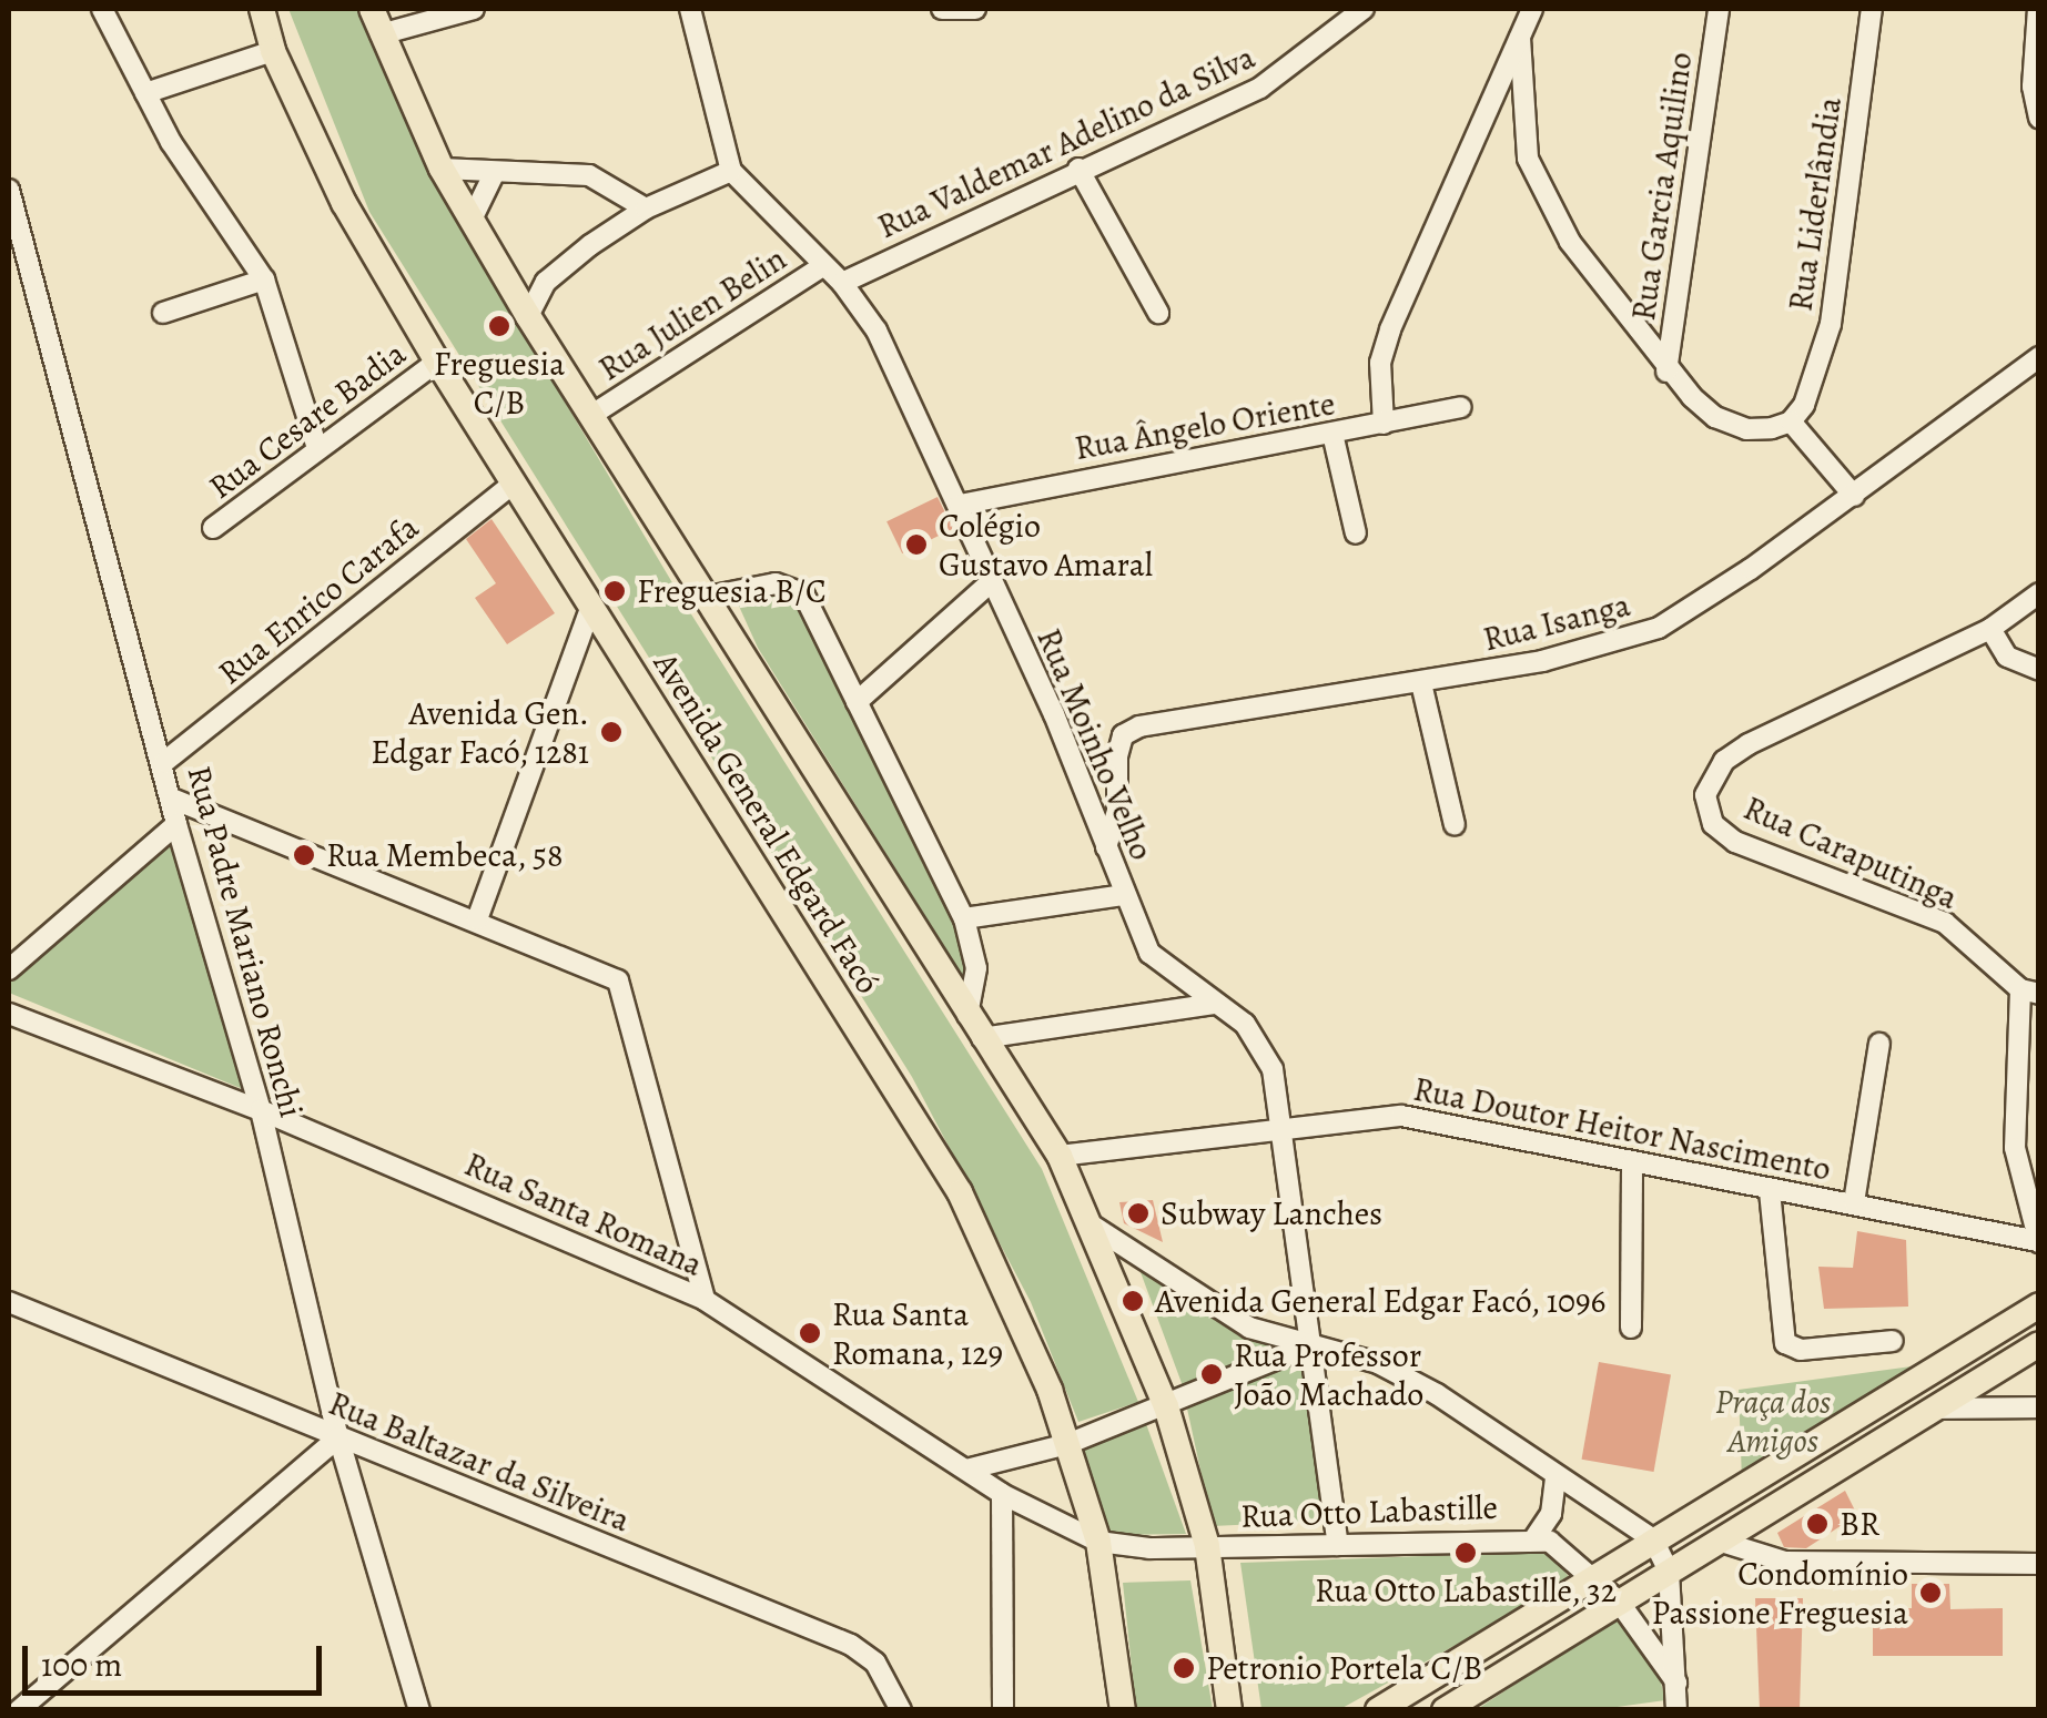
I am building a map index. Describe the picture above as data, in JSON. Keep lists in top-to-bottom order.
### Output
{
  "streets": {
    "main road": ["Avenida General Edgard Facó"],
    "street": [
      "Rua Valdemar Adelino da Silva",
      "Rua Garcia Aquilino",
      "Rua Liderlândia",
      "Rua Julien Belin",
      "Rua Cesare Badia",
      "Rua Ângelo Oriente",
      "Rua Enrico Carafa",
      "Rua Isanga",
      "Rua Moinho Velho",
      "Rua Caraputinga",
      "Rua Padre Mariano Ronchi",
      "Rua Doutor Heitor Nascimento",
      "Rua Santa Romana",
      "Rua Baltazar da Silveira",
      "Rua Otto Labastille"
    ]
  },
  "crossings": [
    ["Rua Valdemar Adelino da Silva", "Rua Moinho Velho"],
    ["Rua Julien Belin", "Rua Moinho Velho"],
    ["Rua Julien Belin", "Avenida General Edgard Facó"],
    ["Rua Cesare Badia", "Avenida General Edgard Facó"],
    ["Rua Ângelo Oriente", "Rua Moinho Velho"],
    ["Rua Enrico Carafa", "Avenida General Edgard Facó"],
    ["Rua Enrico Carafa", "Rua Padre Mariano Ronchi"],
    ["Rua Isanga", "Rua Moinho Velho"],
    ["Rua Moinho Velho", "Rua Doutor Heitor Nascimento"],
    ["Rua Moinho Velho", "Rua Otto Labastille"],
    ["Avenida General Edgard Facó", "Rua Doutor Heitor Nascimento"],
    ["Avenida General Edgard Facó", "Rua Santa Romana"],
    ["Avenida General Edgard Facó", "Rua Otto Labastille"],
    ["Rua Padre Mariano Ronchi", "Rua Santa Romana"],
    ["Rua Padre Mariano Ronchi", "Rua Baltazar da Silveira"],
    ["Rua Santa Romana", "Rua Otto Labastille"]
  ],
  "parks": ["Praça dos Amigos"],
  "places": [
    "Freguesia C/B",
    "Colégio Gustavo Amaral",
    "Freguesia B/C",
    "Avenida Gen. Edgar Facó, 1281",
    "Rua Membeca, 58",
    "Subway Lanches",
    "Avenida General Edgar Facó, 1096",
    "Rua Santa Romana, 129",
    "Rua Professor João Machado",
    "BR",
    "Rua Otto Labastille, 32",
    "Condomínio Passione Freguesia",
    "Petronio Portela C/B"
  ],
  "scale_bar": "100 m"
}
